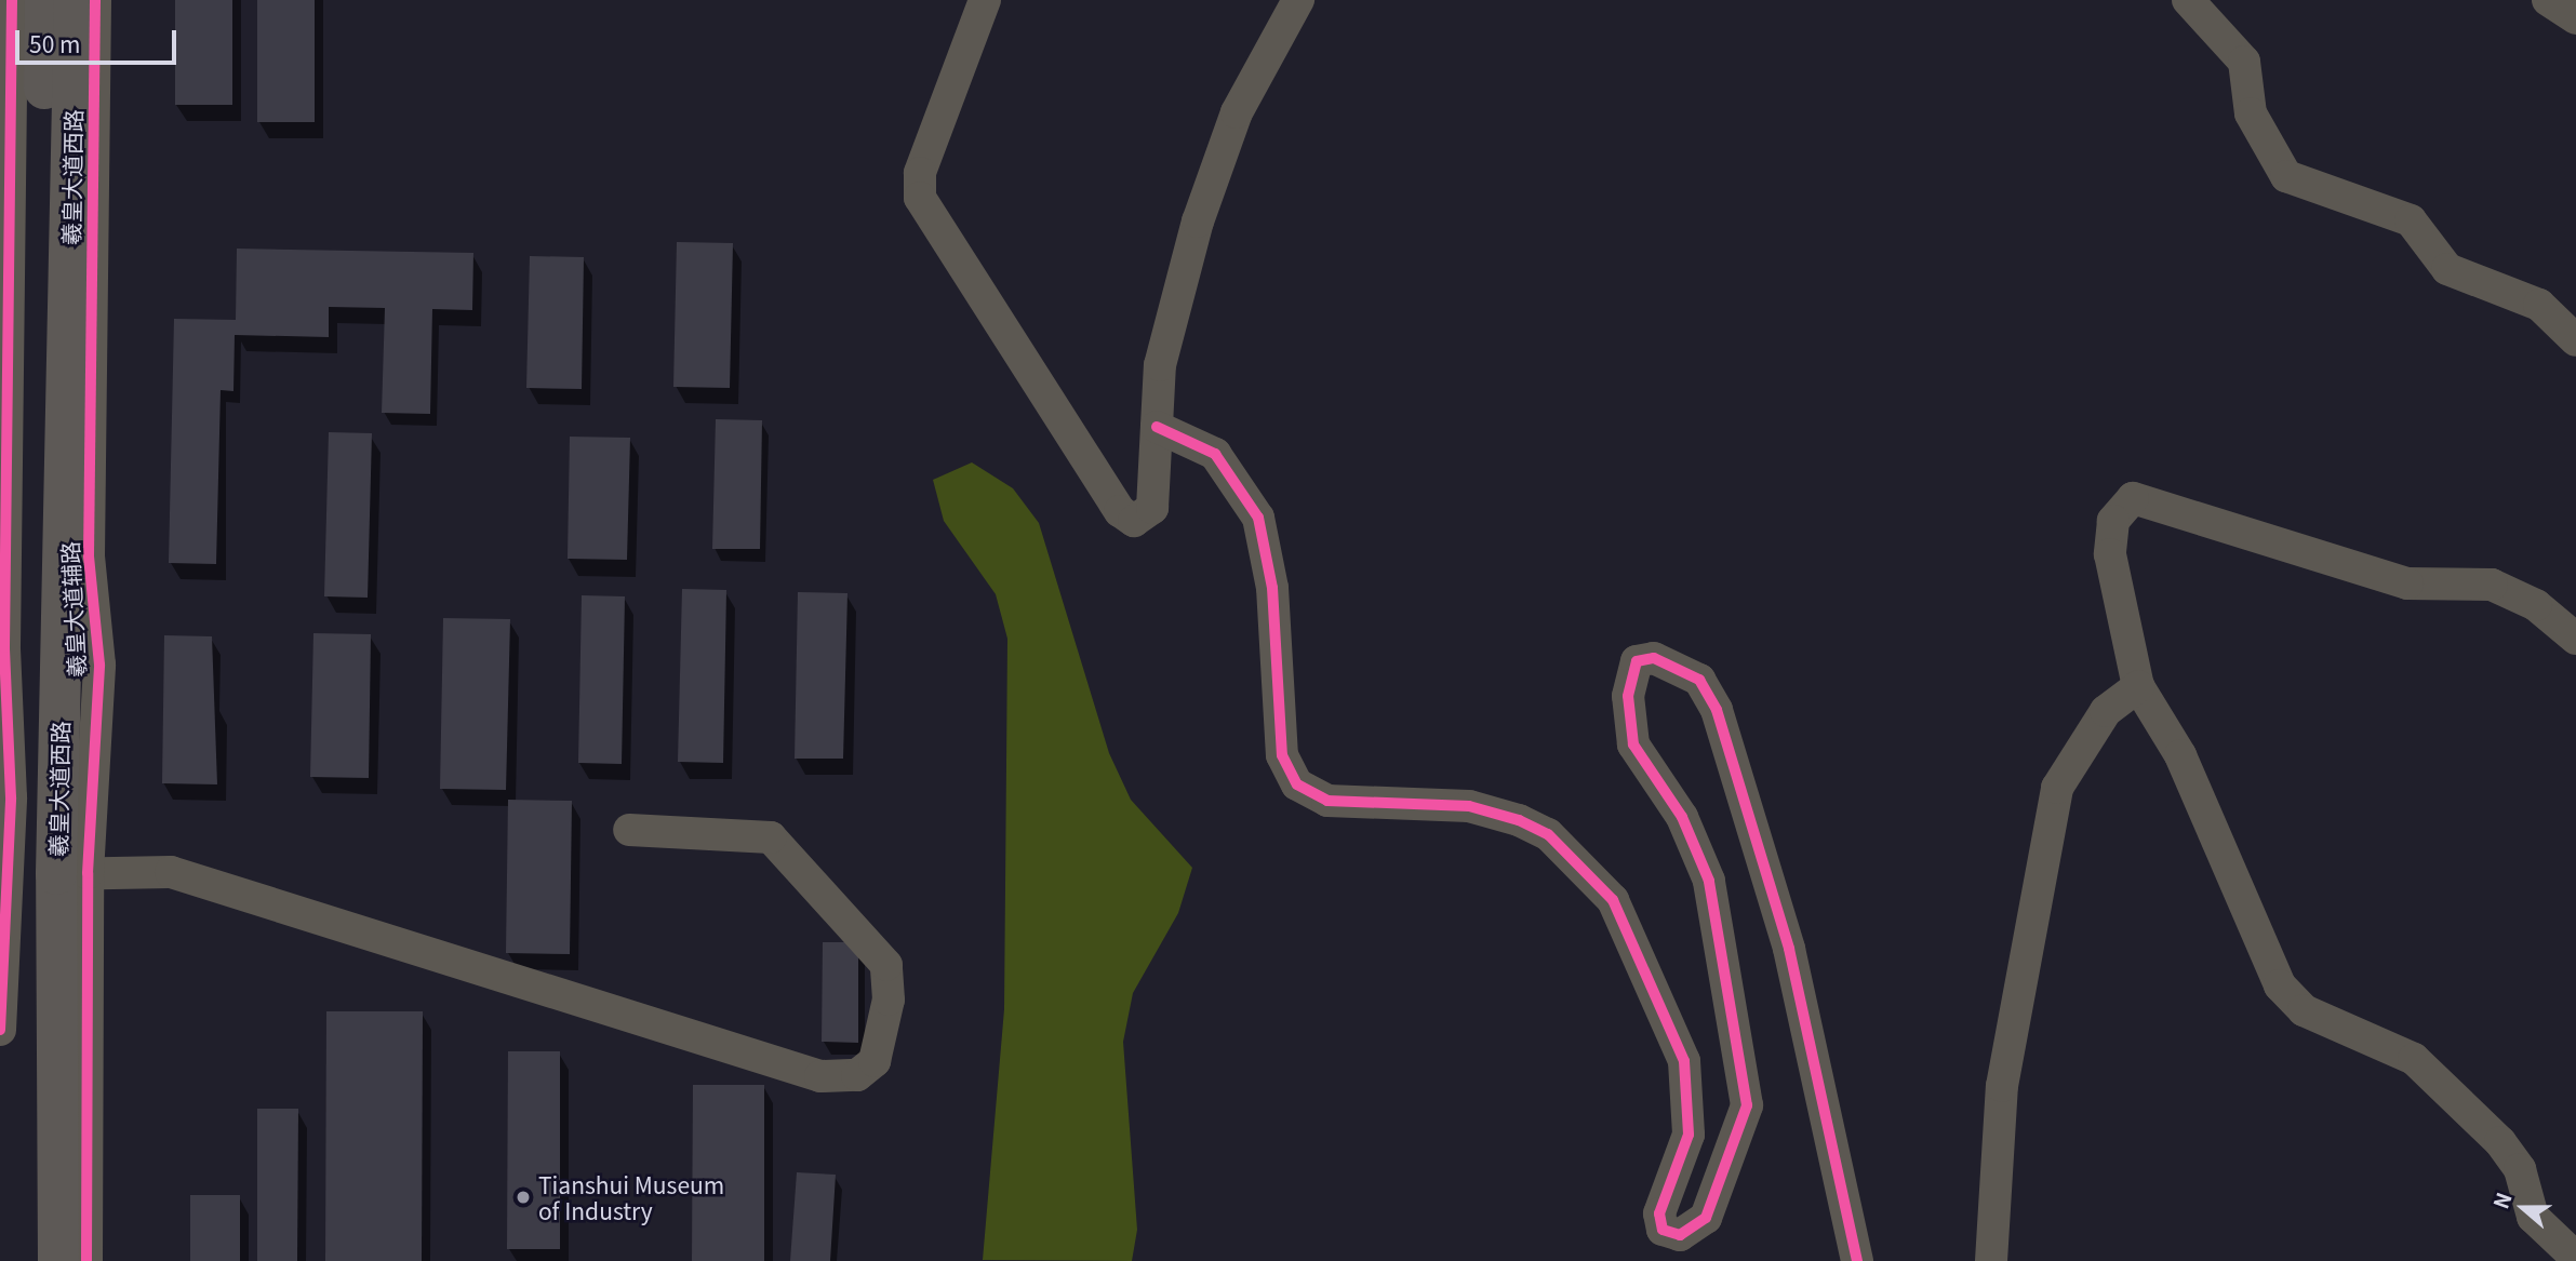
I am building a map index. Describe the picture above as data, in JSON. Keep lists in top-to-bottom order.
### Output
{
  "streets": {
    "main road": ["羲皇大道西路"],
    "street": ["羲皇大道辅路"]
  },
  "crossings": [
    ["羲皇大道西路", "羲皇大道辅路"]
  ],
  "places": ["Tianshui Museum of Industry"],
  "scale_bar": "50 m",
  "north": "left"
}
